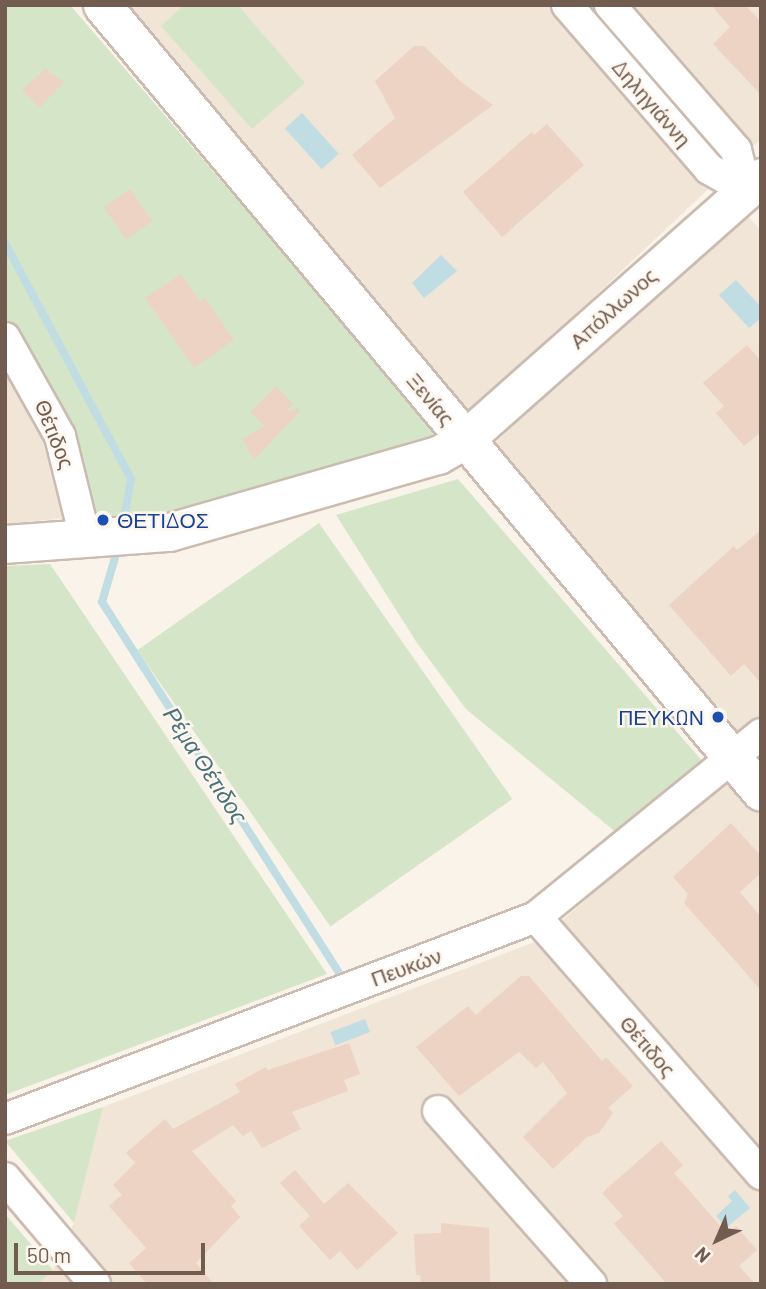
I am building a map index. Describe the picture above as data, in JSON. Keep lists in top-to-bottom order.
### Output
{
  "streets": {
    "street": [
      "Δηληγιάννη",
      "Απόλλωνος",
      "Ξενίας",
      "Θέτιδος",
      "Πευκών"
    ]
  },
  "crossings": [
    ["Δηληγιάννη", "Απόλλωνος"],
    ["Απόλλωνος", "Ξενίας"],
    ["Απόλλωνος", "Θέτιδος"],
    ["Ξενίας", "Πευκών"],
    ["Θέτιδος", "Πευκών"]
  ],
  "water": ["Ρέμα Θέτιδος"],
  "places": ["ΘΕΤΙΔΟΣ", "ΠΕΥΚΩΝ"],
  "scale_bar": "50 m",
  "north": "bottom left"
}
